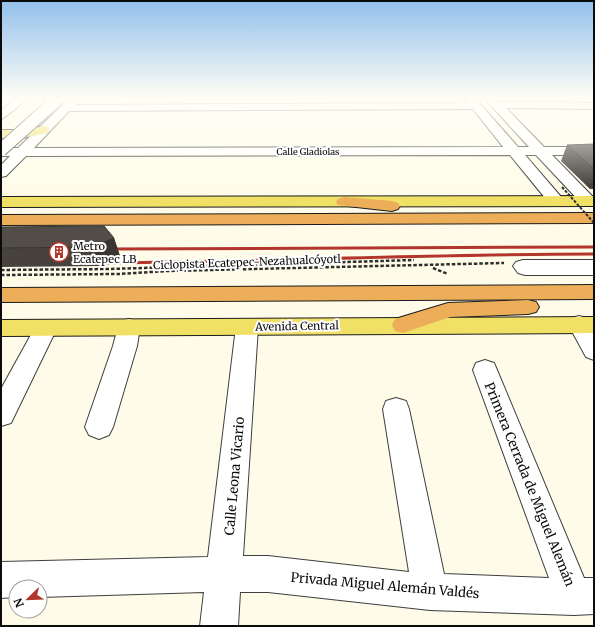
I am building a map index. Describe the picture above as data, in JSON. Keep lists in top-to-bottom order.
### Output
{
  "streets": {
    "main road": ["Avenida Central"],
    "street": [
      "Calle Gladiolas",
      "Calle Leona Vicario",
      "Primera Cerrada de Miguel Alemán",
      "Privada Miguel Alemán Valdés"
    ],
    "path": ["Ciclopista Ecatepec-Nezahualcóyotl"]
  },
  "crossings": [
    ["Avenida Central", "Calle Leona Vicario"],
    ["Calle Leona Vicario", "Privada Miguel Alemán Valdés"],
    ["Primera Cerrada de Miguel Alemán", "Privada Miguel Alemán Valdés"]
  ],
  "places": {
    "building": ["Metro Ecatepec LB"]
  },
  "north": "bottom left"
}
